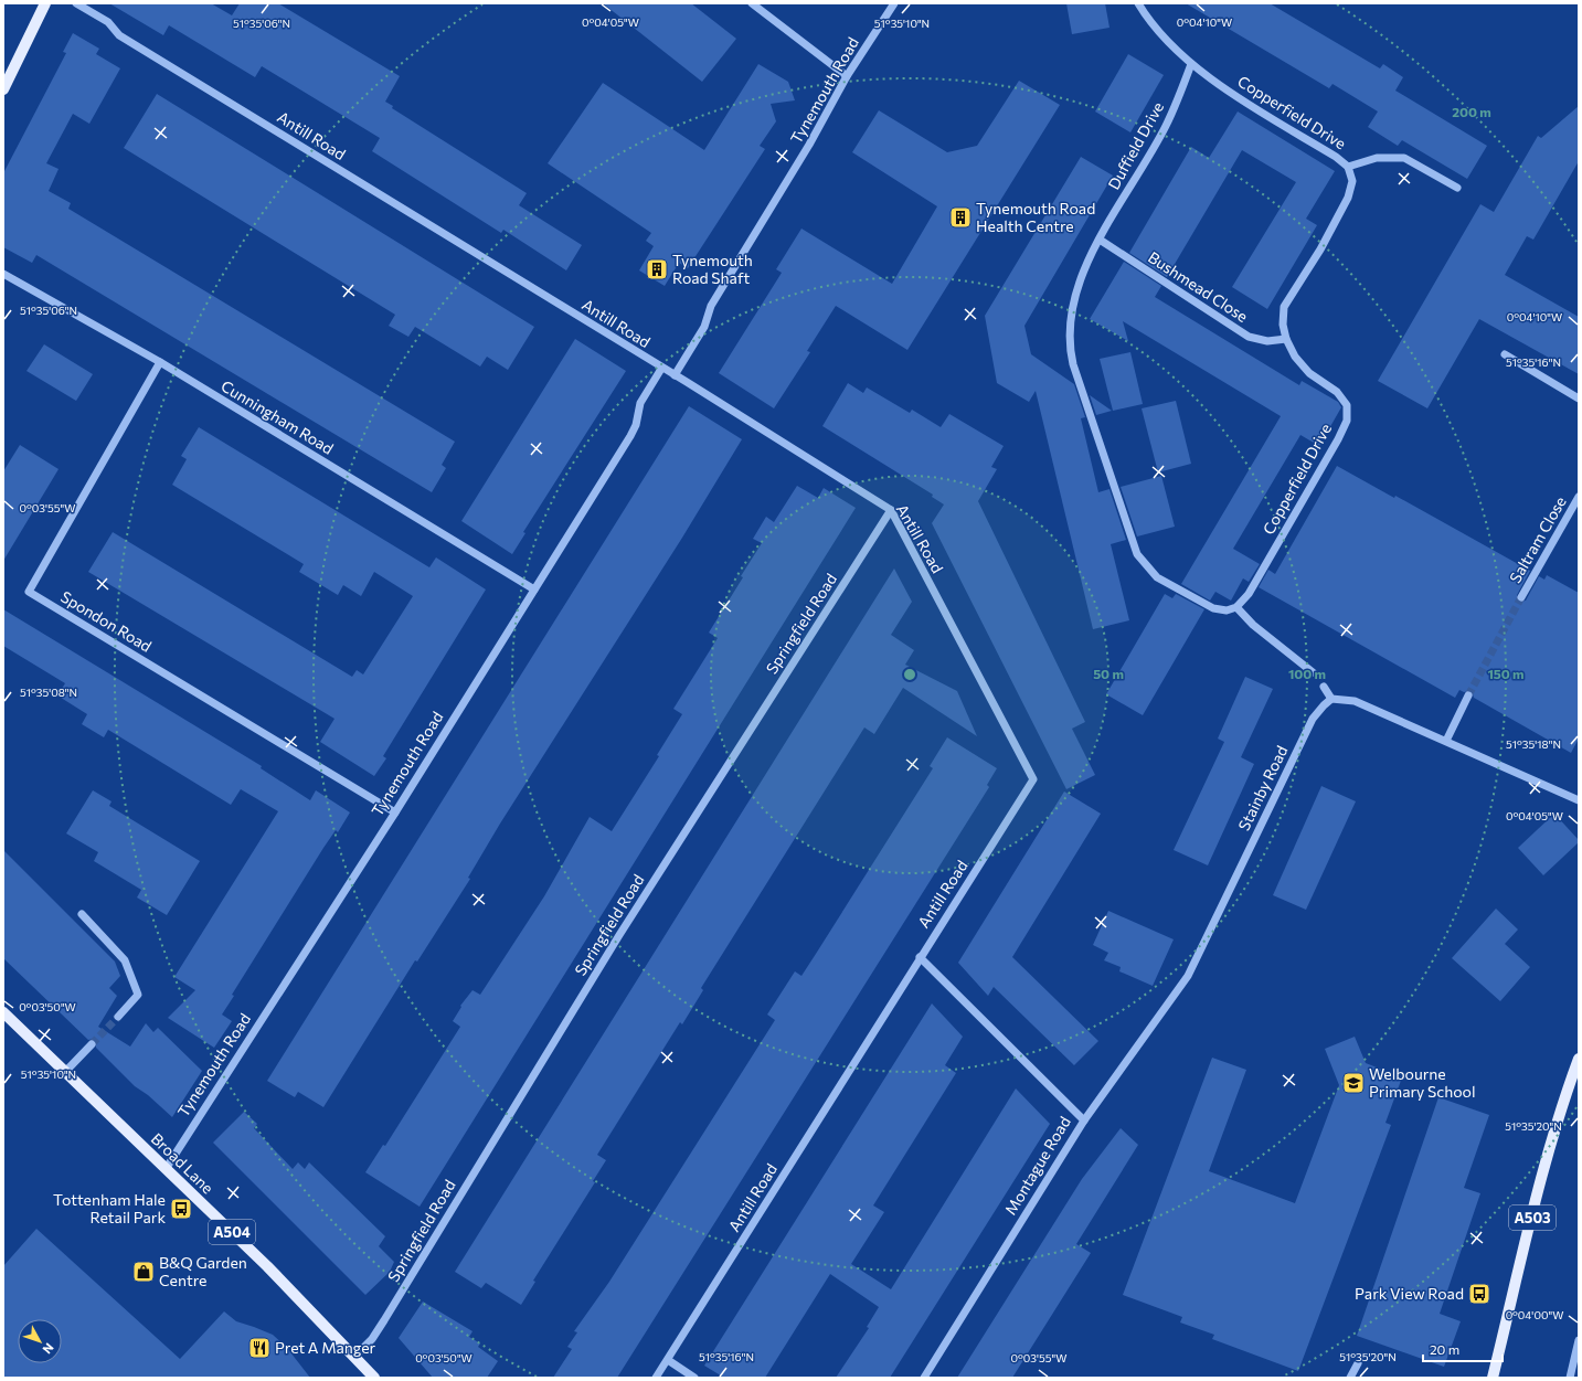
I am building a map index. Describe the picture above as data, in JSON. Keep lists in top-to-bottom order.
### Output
{
  "streets": {
    "main road": ["Broad Lane", "A503", "A504"],
    "street": [
      "Tynemouth Road",
      "Copperfield Drive",
      "Antill Road",
      "Duffield Drive",
      "Bushmead Close",
      "Cunningham Road",
      "Saltram Close",
      "Spondon Road",
      "Springfield Road",
      "Stainby Road",
      "Montague Road"
    ]
  },
  "crossings": [
    ["Tynemouth Road", "Antill Road"],
    ["Tynemouth Road", "Cunningham Road"],
    ["Tynemouth Road", "Spondon Road"],
    ["Tynemouth Road", "Broad Lane"],
    ["Copperfield Drive", "Duffield Drive"],
    ["Copperfield Drive", "Bushmead Close"],
    ["Antill Road", "Springfield Road"],
    ["Antill Road", "Montague Road"],
    ["Duffield Drive", "Bushmead Close"],
    ["Cunningham Road", "Spondon Road"],
    ["Springfield Road", "Broad Lane"],
    ["Stainby Road", "Montague Road"]
  ],
  "places": {
    "building": ["Tynemouth Road Health Centre", "Tynemouth Road Shaft"],
    "school or university": ["Welbourne Primary School"],
    "bus stop": ["Tottenham Hale Retail Park", "Park View Road"],
    "shop": ["B&Q Garden Centre"],
    "restaurant": ["Pret A Manger"]
  },
  "scale_bar": "20 m",
  "north": "bottom right",
  "coordinates": [
    "0°04'05\"W",
    "0°04'10\"W",
    "51°35'06\"N",
    "51°35'10\"N",
    "51°35'16\"N",
    "0°03'55\"W",
    "51°35'08\"N",
    "51°35'18\"N",
    "0°03'50\"W",
    "51°35'20\"N",
    "0°04'00\"W"
  ],
  "rings": [
    "200 m",
    "50 m",
    "100 m",
    "150 m"
  ]
}
